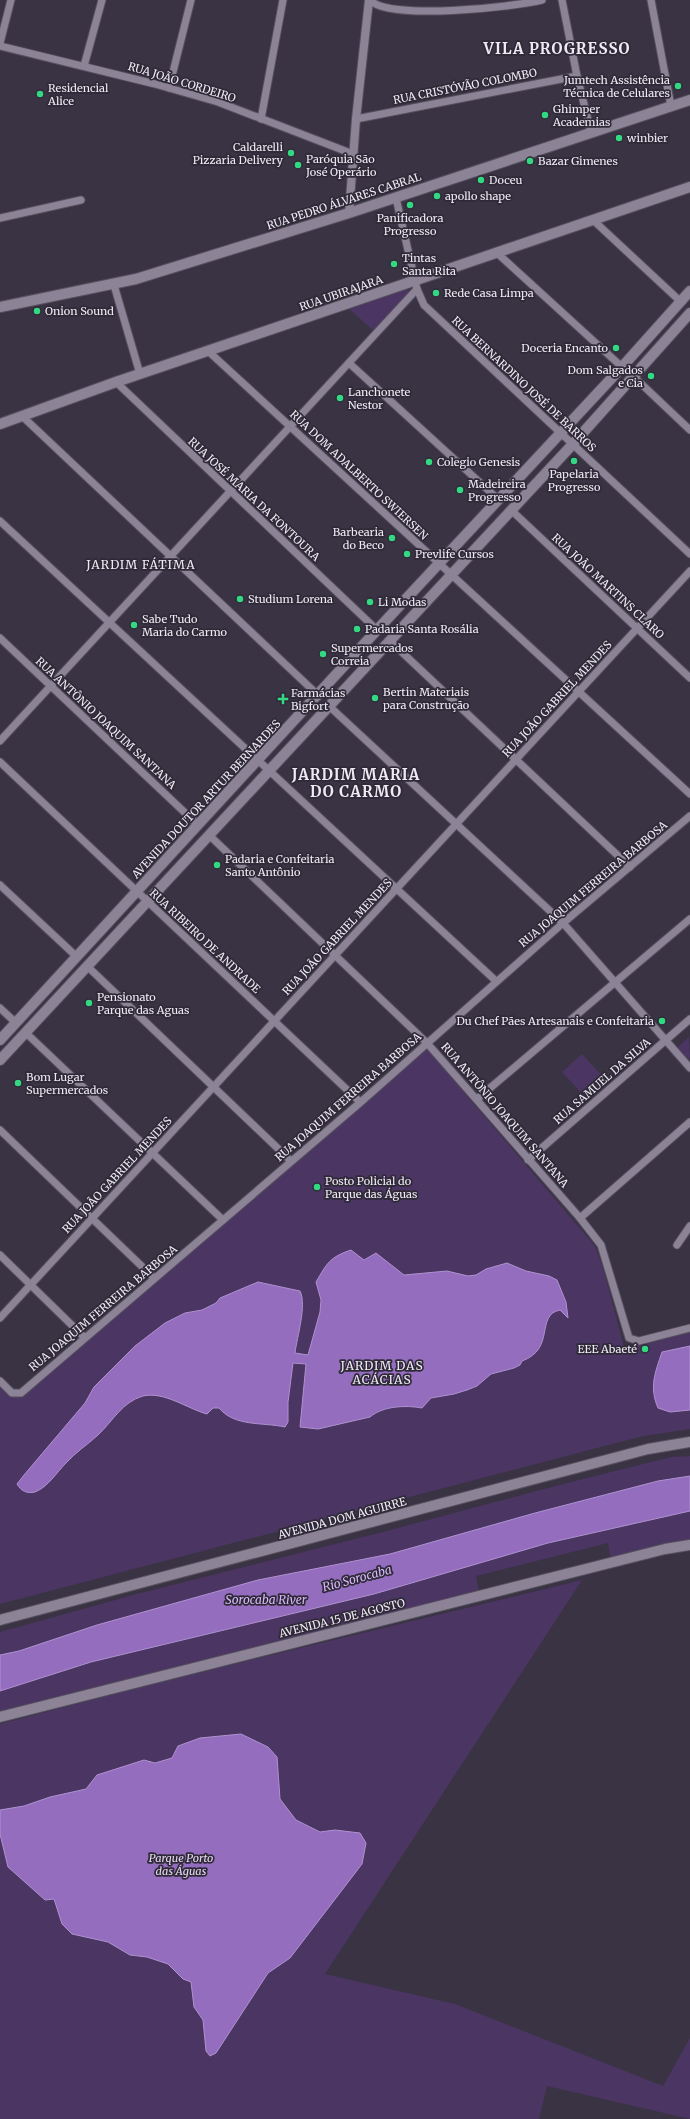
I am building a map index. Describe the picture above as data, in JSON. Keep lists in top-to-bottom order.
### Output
{
  "streets": {
    "main road": [
      "RUA PEDRO ÁLVARES CABRAL",
      "RUA UBIRAJARA",
      "AVENIDA DOUTOR ARTUR BERNARDES",
      "AVENIDA DOM AGUIRRE",
      "AVENIDA 15 DE AGOSTO"
    ],
    "street": [
      "RUA JOÃO CORDEIRO",
      "RUA CRISTÓVÃO COLOMBO",
      "RUA BERNARDINO JOSÉ DE BARROS",
      "RUA DOM ADALBERTO SWIERSEN",
      "RUA JOSÉ MARIA DA FONTOURA",
      "RUA JOÃO MARTINS CLARO",
      "RUA JOÃO GABRIEL MENDES",
      "RUA ANTÔNIO JOAQUIM SANTANA",
      "RUA JOAQUIM FERREIRA BARBOSA",
      "RUA RIBEIRO DE ANDRADE",
      "RUA SAMUEL DA SILVA"
    ]
  },
  "crossings": [
    ["RUA PEDRO ÁLVARES CABRAL", "RUA BERNARDINO JOSÉ DE BARROS"],
    ["RUA UBIRAJARA", "RUA BERNARDINO JOSÉ DE BARROS"],
    ["RUA UBIRAJARA", "RUA DOM ADALBERTO SWIERSEN"],
    ["RUA UBIRAJARA", "RUA JOSÉ MARIA DA FONTOURA"],
    ["RUA BERNARDINO JOSÉ DE BARROS", "AVENIDA DOUTOR ARTUR BERNARDES"],
    ["RUA DOM ADALBERTO SWIERSEN", "RUA JOÃO GABRIEL MENDES"],
    ["RUA DOM ADALBERTO SWIERSEN", "AVENIDA DOUTOR ARTUR BERNARDES"],
    ["RUA JOSÉ MARIA DA FONTOURA", "AVENIDA DOUTOR ARTUR BERNARDES"],
    ["RUA JOÃO MARTINS CLARO", "RUA JOÃO GABRIEL MENDES"],
    ["RUA JOÃO GABRIEL MENDES", "RUA ANTÔNIO JOAQUIM SANTANA"],
    ["RUA JOÃO GABRIEL MENDES", "RUA RIBEIRO DE ANDRADE"],
    ["RUA ANTÔNIO JOAQUIM SANTANA", "AVENIDA DOUTOR ARTUR BERNARDES"],
    ["RUA ANTÔNIO JOAQUIM SANTANA", "RUA JOAQUIM FERREIRA BARBOSA"],
    ["RUA ANTÔNIO JOAQUIM SANTANA", "RUA SAMUEL DA SILVA"],
    ["AVENIDA DOUTOR ARTUR BERNARDES", "RUA RIBEIRO DE ANDRADE"],
    ["RUA JOAQUIM FERREIRA BARBOSA", "RUA RIBEIRO DE ANDRADE"]
  ],
  "districts": [
    "VILA PROGRESSO",
    "JARDIM FÁTIMA",
    "JARDIM MARIA DO CARMO",
    "JARDIM DAS ACÁCIAS"
  ],
  "water": ["Rio Sorocaba", "Sorocaba River"],
  "parks": ["Parque Porto das Águas"],
  "places": {
    "other": [
      "Jumtech Assistência Técnica de Celulares",
      "Residencial Alice",
      "Ghimper Academias",
      "winbier",
      "Caldarelli Pizzaria Delivery",
      "Bazar Gimenes",
      "Paróquia São José Operário",
      "Doceu",
      "apollo shape",
      "Panificadora Progresso",
      "Tintas Santa Rita",
      "Rede Casa Limpa",
      "Onion Sound",
      "Doceria Encanto",
      "Dom Salgados e Cia",
      "Lanchonete Nestor",
      "Papelaria Progresso",
      "Colegio Genesis",
      "Madeireira Progresso",
      "Barbearia do Beco",
      "Prevlife Cursos",
      "Studium Lorena",
      "Li Modas",
      "Sabe Tudo Maria do Carmo",
      "Padaria Santa Rosália",
      "Supermercados Correia",
      "Bertin Materiais para Construção",
      "Padaria e Confeitaria Santo Antônio",
      "Pensionato Parque das Aguas",
      "Du Chef Pães Artesanais e Confeitaria",
      "Bom Lugar Supermercados",
      "Posto Policial do Parque das Águas",
      "EEE Abaeté"
    ],
    "health": ["Farmácias Bigfort"]
  }
}
